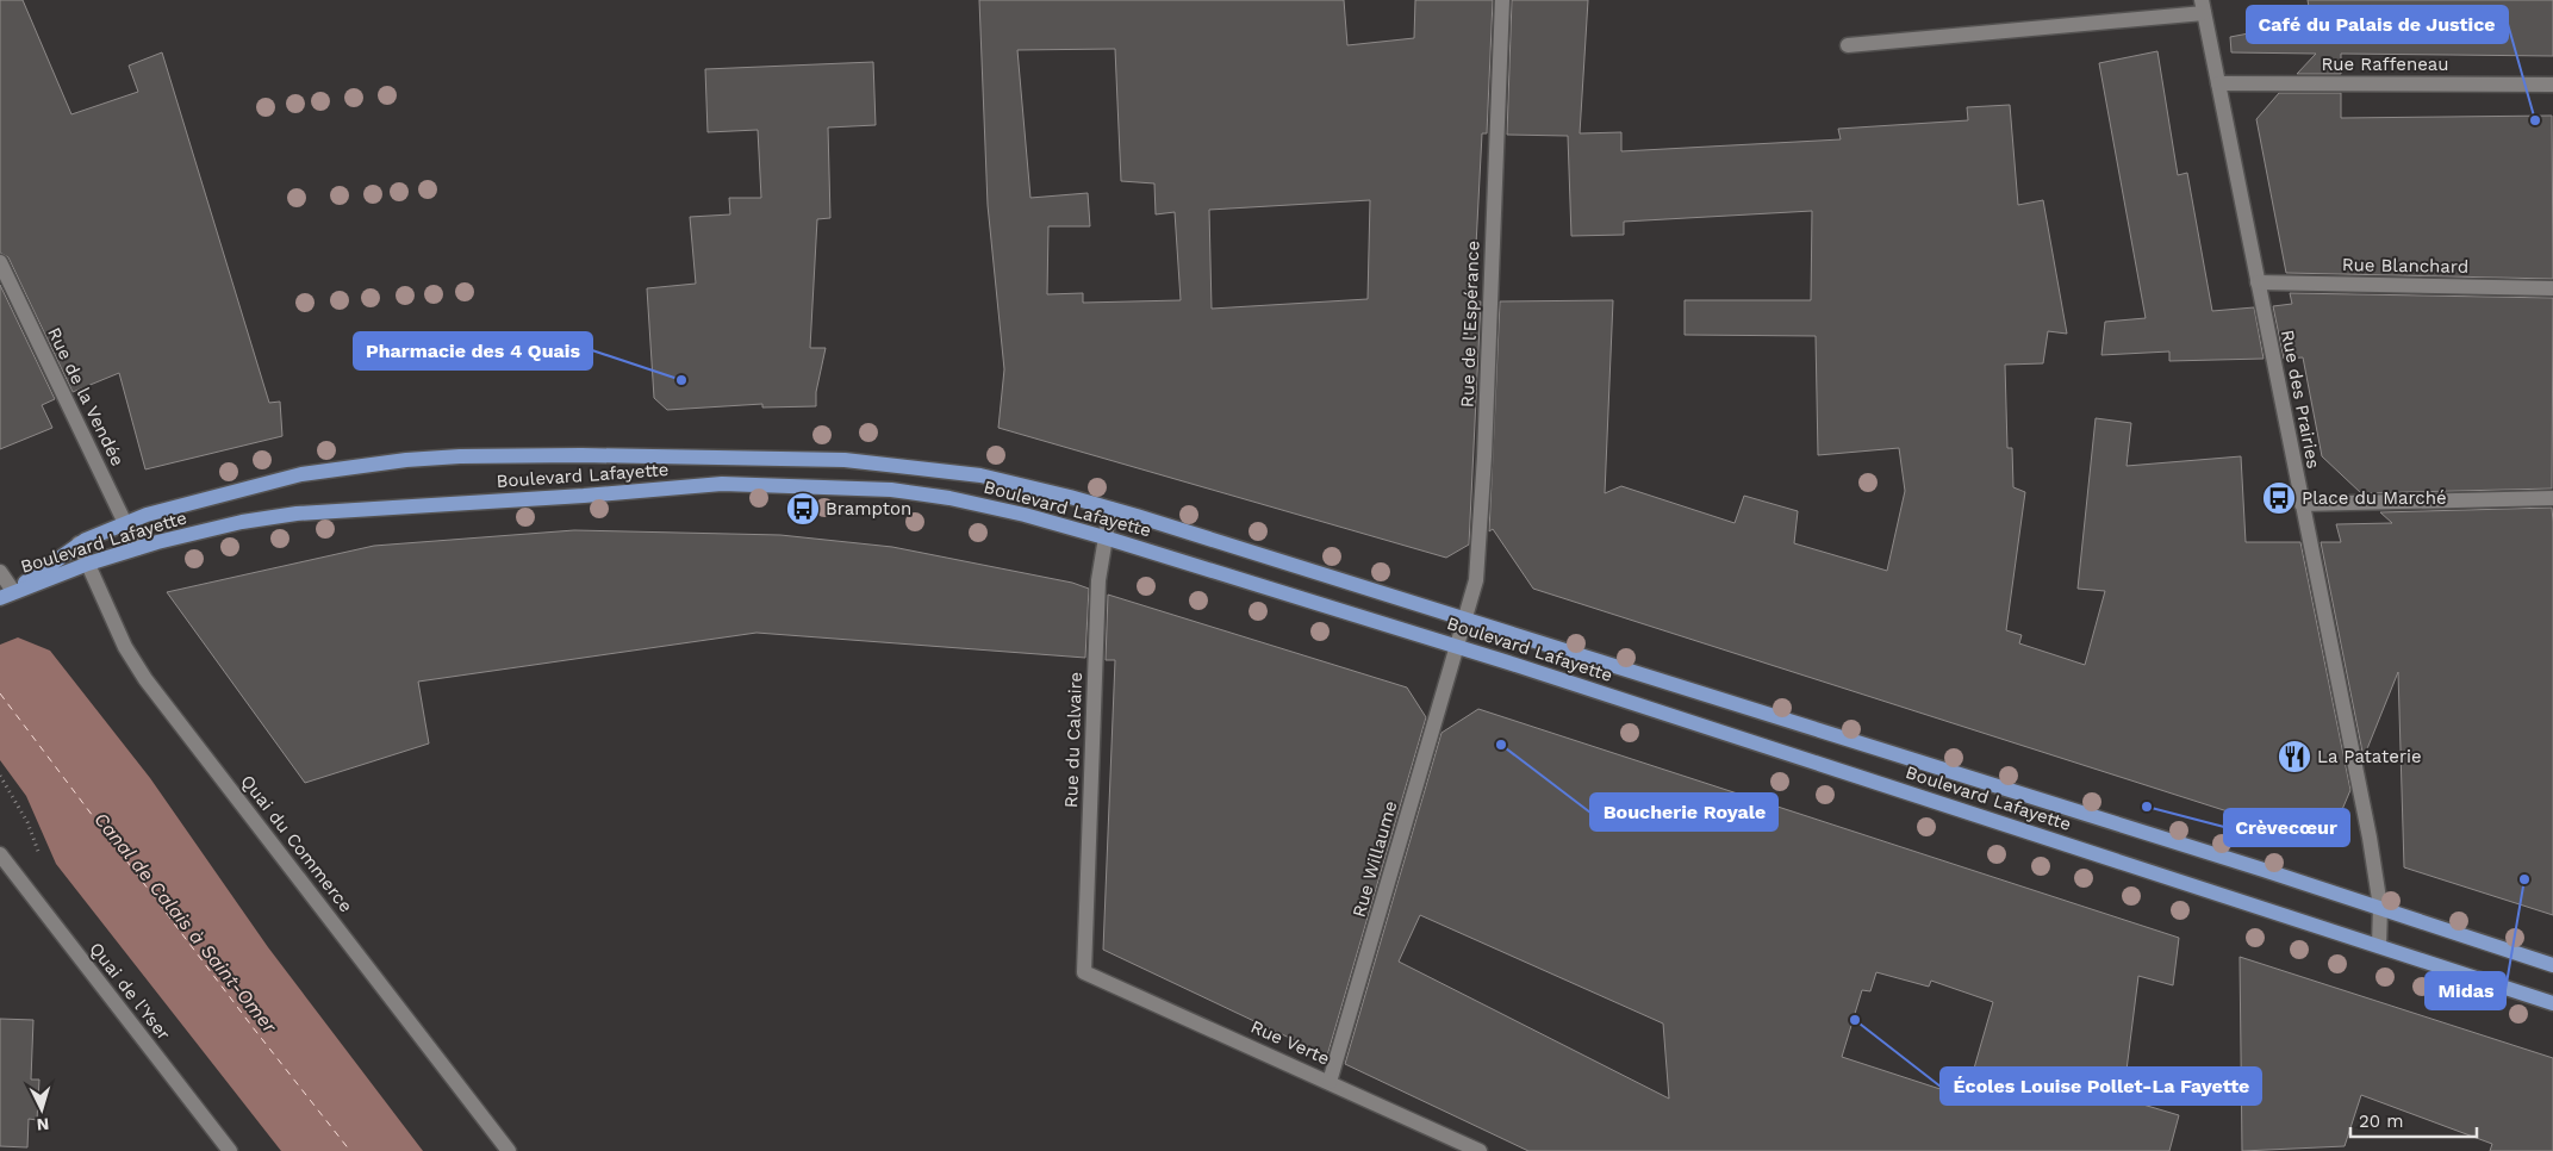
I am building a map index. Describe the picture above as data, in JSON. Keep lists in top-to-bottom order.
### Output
{
  "streets": {
    "main road": ["Boulevard Lafayette"],
    "street": [
      "Rue Raffeneau",
      "Rue Blanchard",
      "Rue de l'Espérance",
      "Rue de la Vendée",
      "Rue des Prairies",
      "Rue du Calvaire",
      "Quai du Commerce",
      "Rue Willaume",
      "Quai de l'Yser",
      "Rue Verte"
    ]
  },
  "crossings": [
    ["Rue Raffeneau", "Rue des Prairies"],
    ["Rue Blanchard", "Rue des Prairies"],
    ["Rue de l'Espérance", "Boulevard Lafayette"],
    ["Rue de l'Espérance", "Rue Willaume"],
    ["Rue de la Vendée", "Boulevard Lafayette"],
    ["Rue des Prairies", "Boulevard Lafayette"],
    ["Boulevard Lafayette", "Rue du Calvaire"],
    ["Boulevard Lafayette", "Quai du Commerce"],
    ["Boulevard Lafayette", "Rue Willaume"],
    ["Rue du Calvaire", "Rue Verte"],
    ["Rue Willaume", "Rue Verte"]
  ],
  "water": ["Canal de Calais à Saint-Omer"],
  "places": {
    "other": [
      "Café du Palais de Justice",
      "Pharmacie des 4 Quais",
      "Boucherie Royale",
      "Crèvecœur",
      "Midas",
      "Écoles Louise Pollet-La Fayette"
    ],
    "bus stop": ["Place du Marché", "Brampton"],
    "restaurant": ["La Pataterie"]
  },
  "scale_bar": "20 m",
  "north": "bottom"
}
